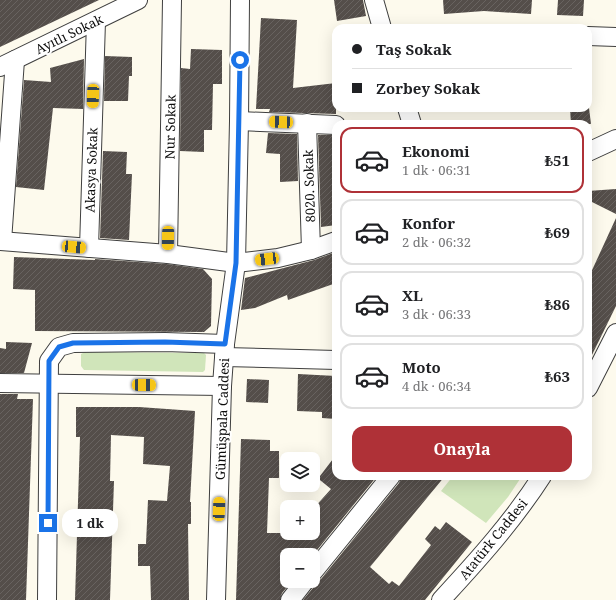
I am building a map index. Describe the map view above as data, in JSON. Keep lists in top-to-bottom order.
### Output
{
  "streets": {
    "street": [
      "Ayıtlı Sokak",
      "Nur Sokak",
      "Akasya Sokak",
      "8020. Sokak",
      "Gümüşpala Caddesi",
      "Atatürk Caddesi"
    ]
  },
  "crossings": [
    ["Ayıtlı Sokak", "Akasya Sokak"]
  ],
  "page": {
    "banner": ["Taş Sokak", "Zorbey Sokak"],
    "list": [
      {
        "name": "Ekonomi",
        "note": "1 dk · 06:31",
        "value": "₺51"
      },
      {
        "name": "Konfor",
        "note": "2 dk · 06:32",
        "value": "₺69"
      },
      {
        "name": "XL",
        "note": "3 dk · 06:33",
        "value": "₺86"
      },
      {
        "name": "Moto",
        "note": "4 dk · 06:34",
        "value": "₺63"
      }
    ],
    "buttons": "Onayla",
    "map_buttons": ["+", "−"],
    "bubble": "1 dk"
  }
}
